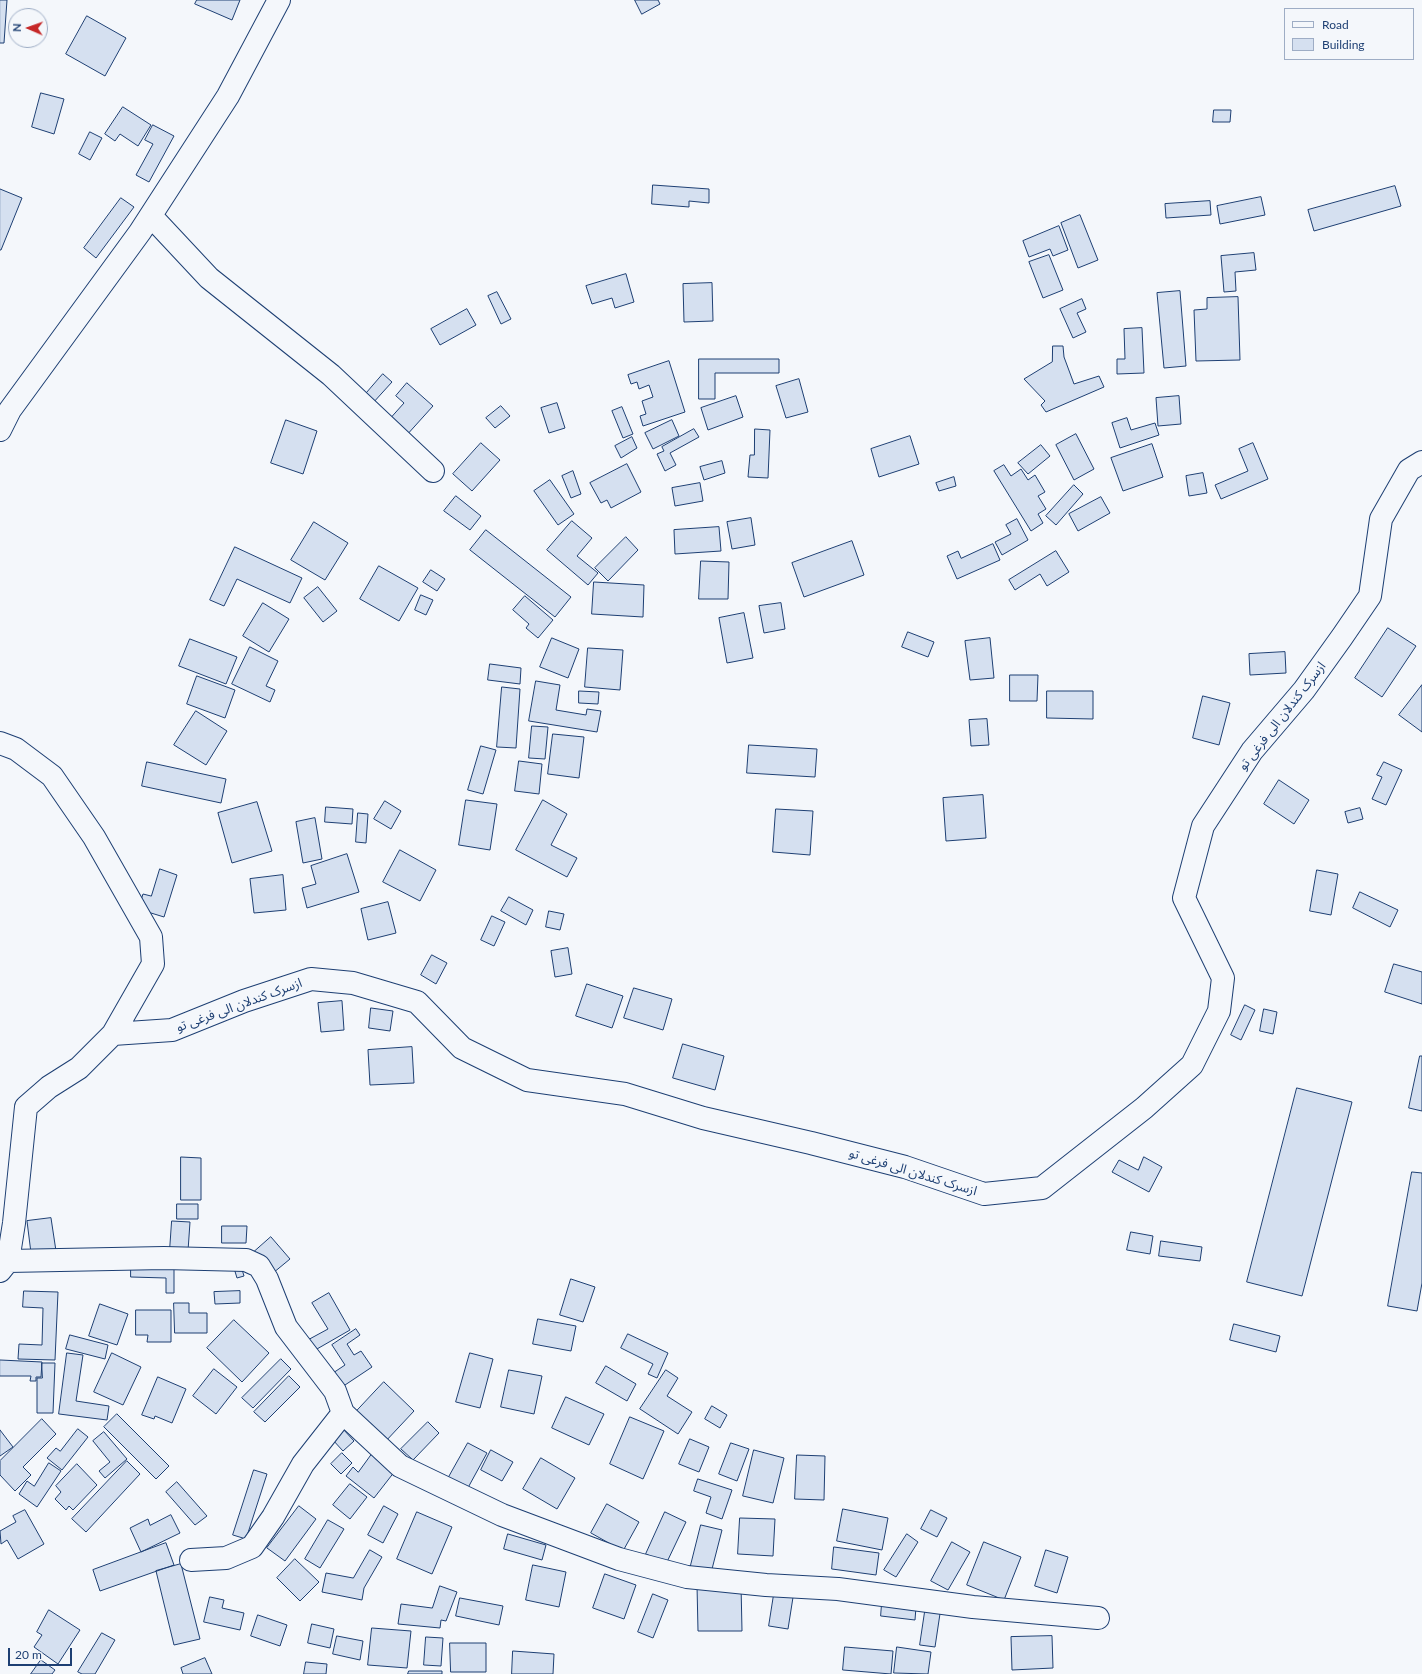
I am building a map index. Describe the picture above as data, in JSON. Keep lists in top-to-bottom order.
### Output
{
  "streets": {
    "street": ["ازسرک کندلان الی فرغی تو"]
  },
  "legend": ["Road", "Building"],
  "scale_bar": "20 m",
  "north": "left"
}
